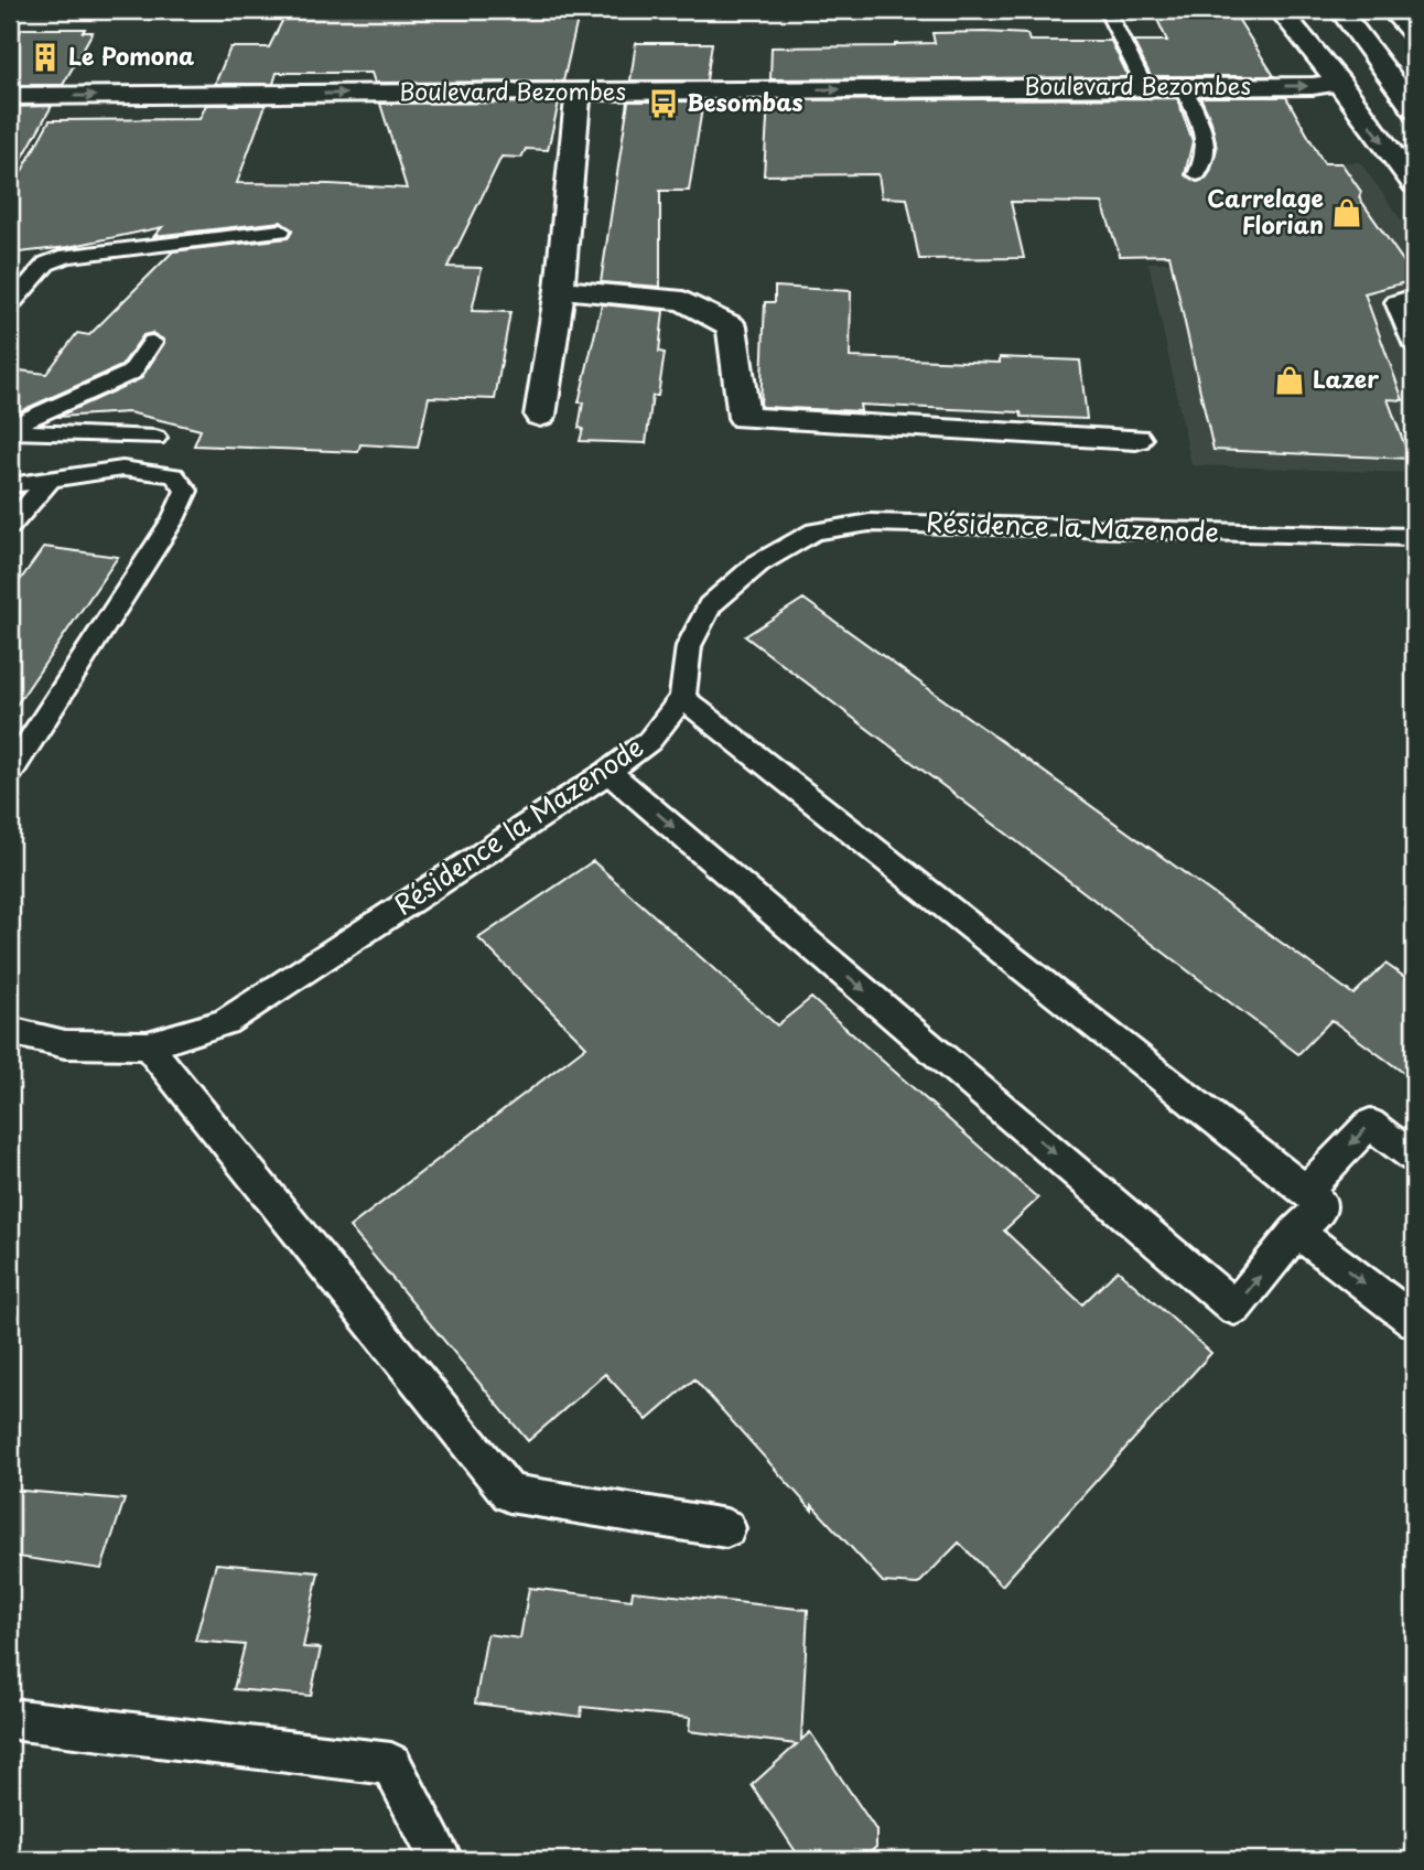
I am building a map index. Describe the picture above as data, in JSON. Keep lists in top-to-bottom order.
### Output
{
  "streets": {
    "main road": ["Boulevard Bezombes"],
    "lane": ["Résidence la Mazenode"]
  },
  "one_way": ["Boulevard Bezombes"],
  "places": {
    "building": ["Le Pomona"],
    "bus stop": ["Besombas"],
    "shop": ["Carrelage Florian", "Lazer"]
  }
}
